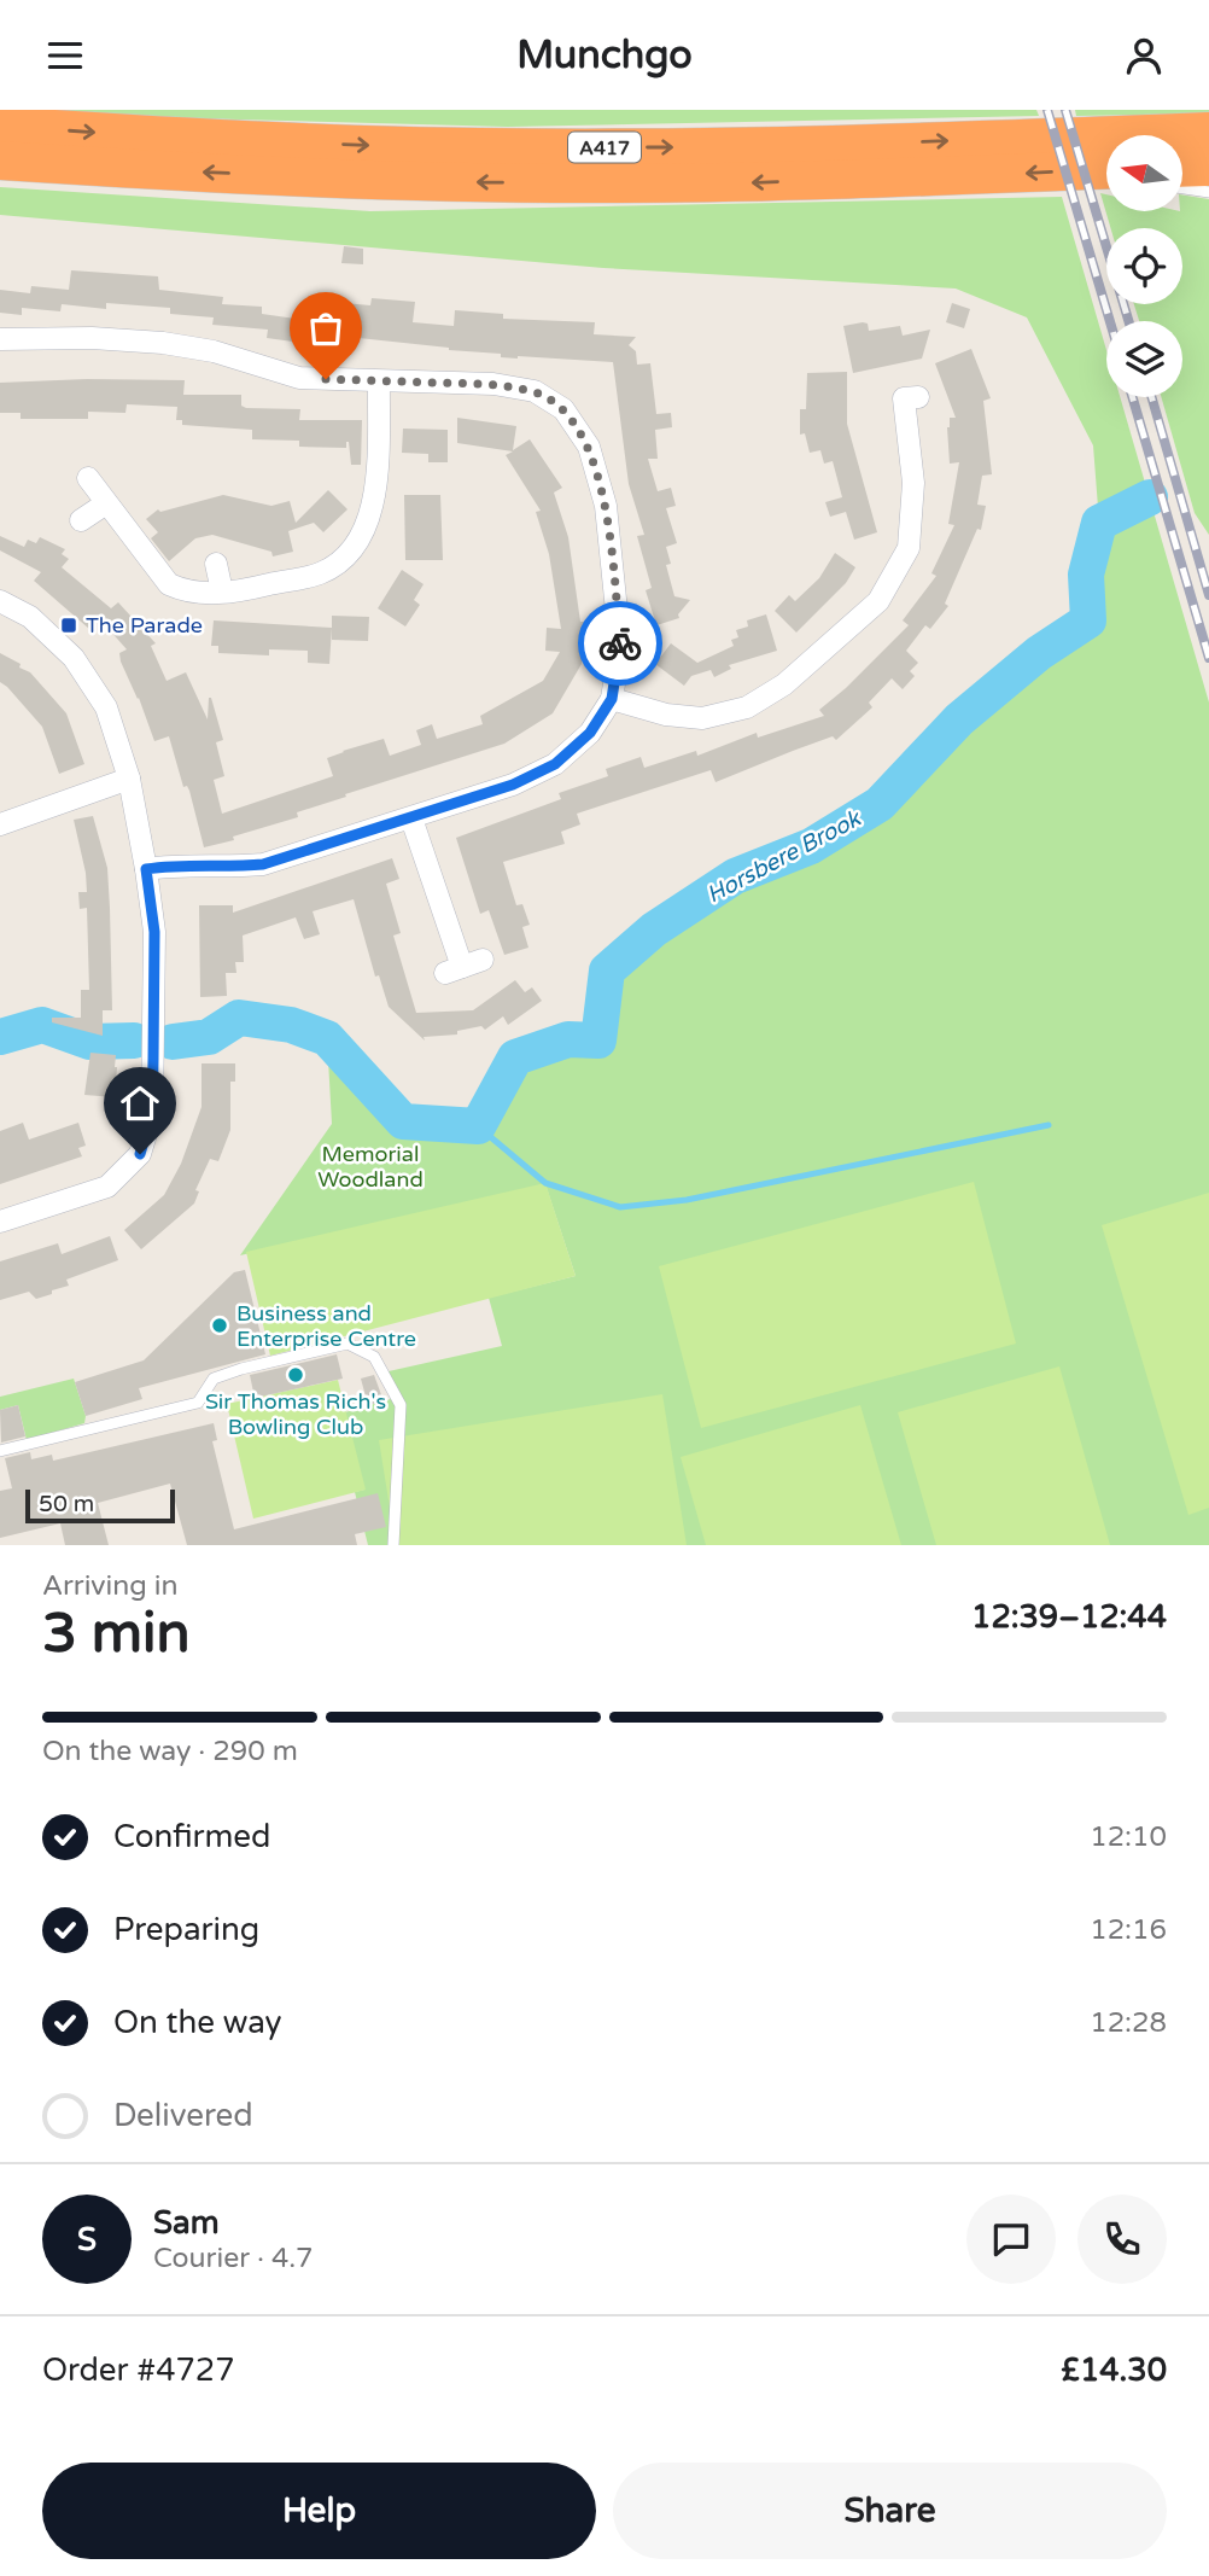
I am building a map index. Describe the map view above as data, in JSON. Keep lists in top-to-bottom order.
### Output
{
  "streets": {
    "highway": ["A417"]
  },
  "water": ["Horsbere Brook"],
  "parks": ["Memorial Woodland"],
  "places": {
    "transit": ["The Parade"],
    "other": ["Business and Enterprise Centre", "Sir Thomas Rich's Bowling Club"]
  },
  "scale_bar": "50 m",
  "north": "left",
  "page": {
    "header": "Munchgo",
    "scale": "50 m",
    "heading": ["3 min", "Arriving in", "12:39–12:44"],
    "panel": [
      "Sam",
      "Courier · 4.7",
      "Order #4727",
      "£14.30"
    ],
    "bar": "On the way · 290 m",
    "list": [
      ["Confirmed", "12:10"],
      ["Preparing", "12:16"],
      ["On the way", "12:28"],
      "Delivered"
    ],
    "round": "S",
    "buttons": ["Help", "Share"]
  }
}
